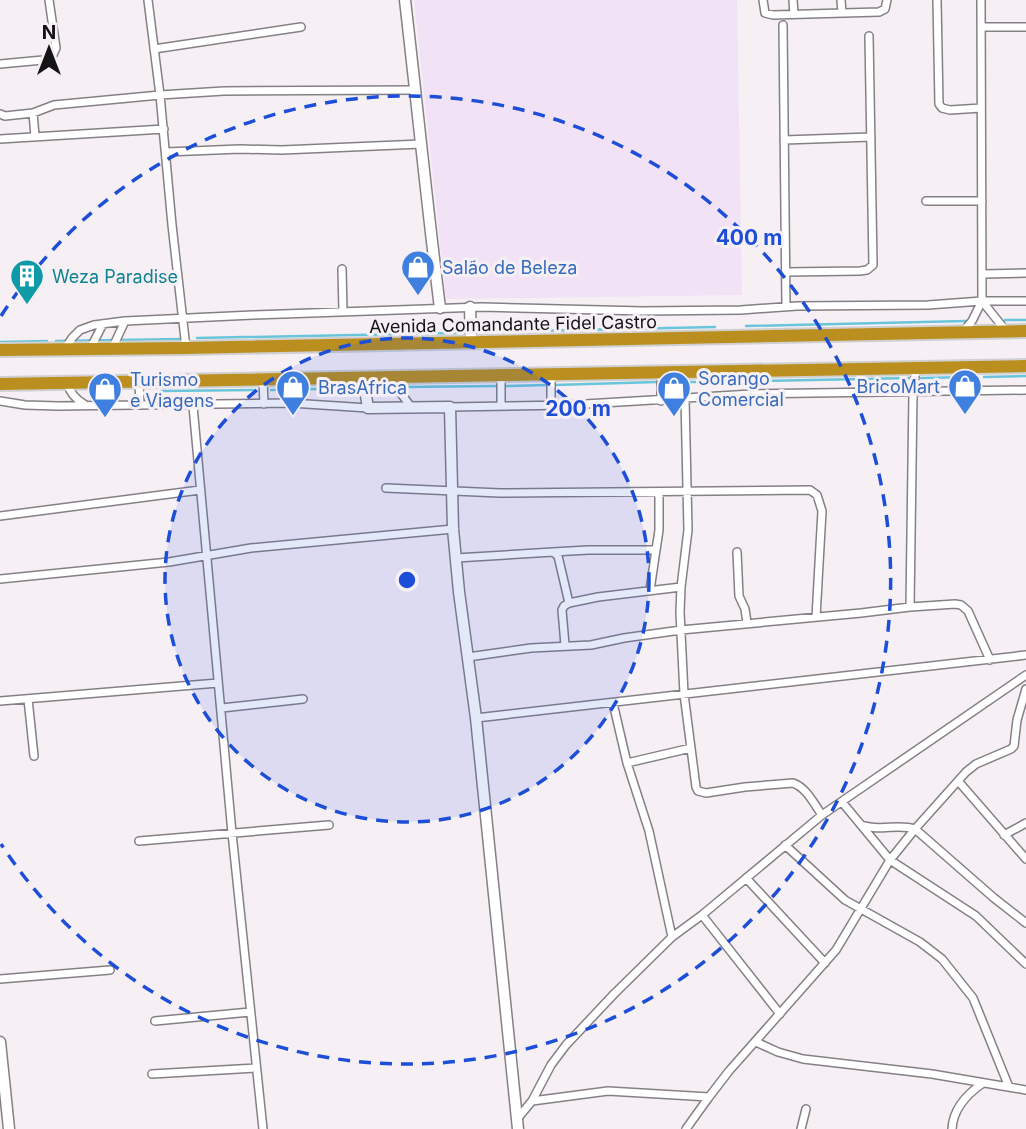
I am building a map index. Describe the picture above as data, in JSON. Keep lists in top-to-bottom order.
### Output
{
  "streets": {
    "highway": ["Avenida Comandante Fidel Castro"]
  },
  "places": {
    "shop": [
      "Salão de Beleza",
      "BricoMart",
      "BrasAfrica",
      "Sorango Comercial",
      "Turismo e Viagens"
    ],
    "building": ["Weza Paradise"]
  },
  "north": "top",
  "rings": ["400 m", "200 m"]
}
